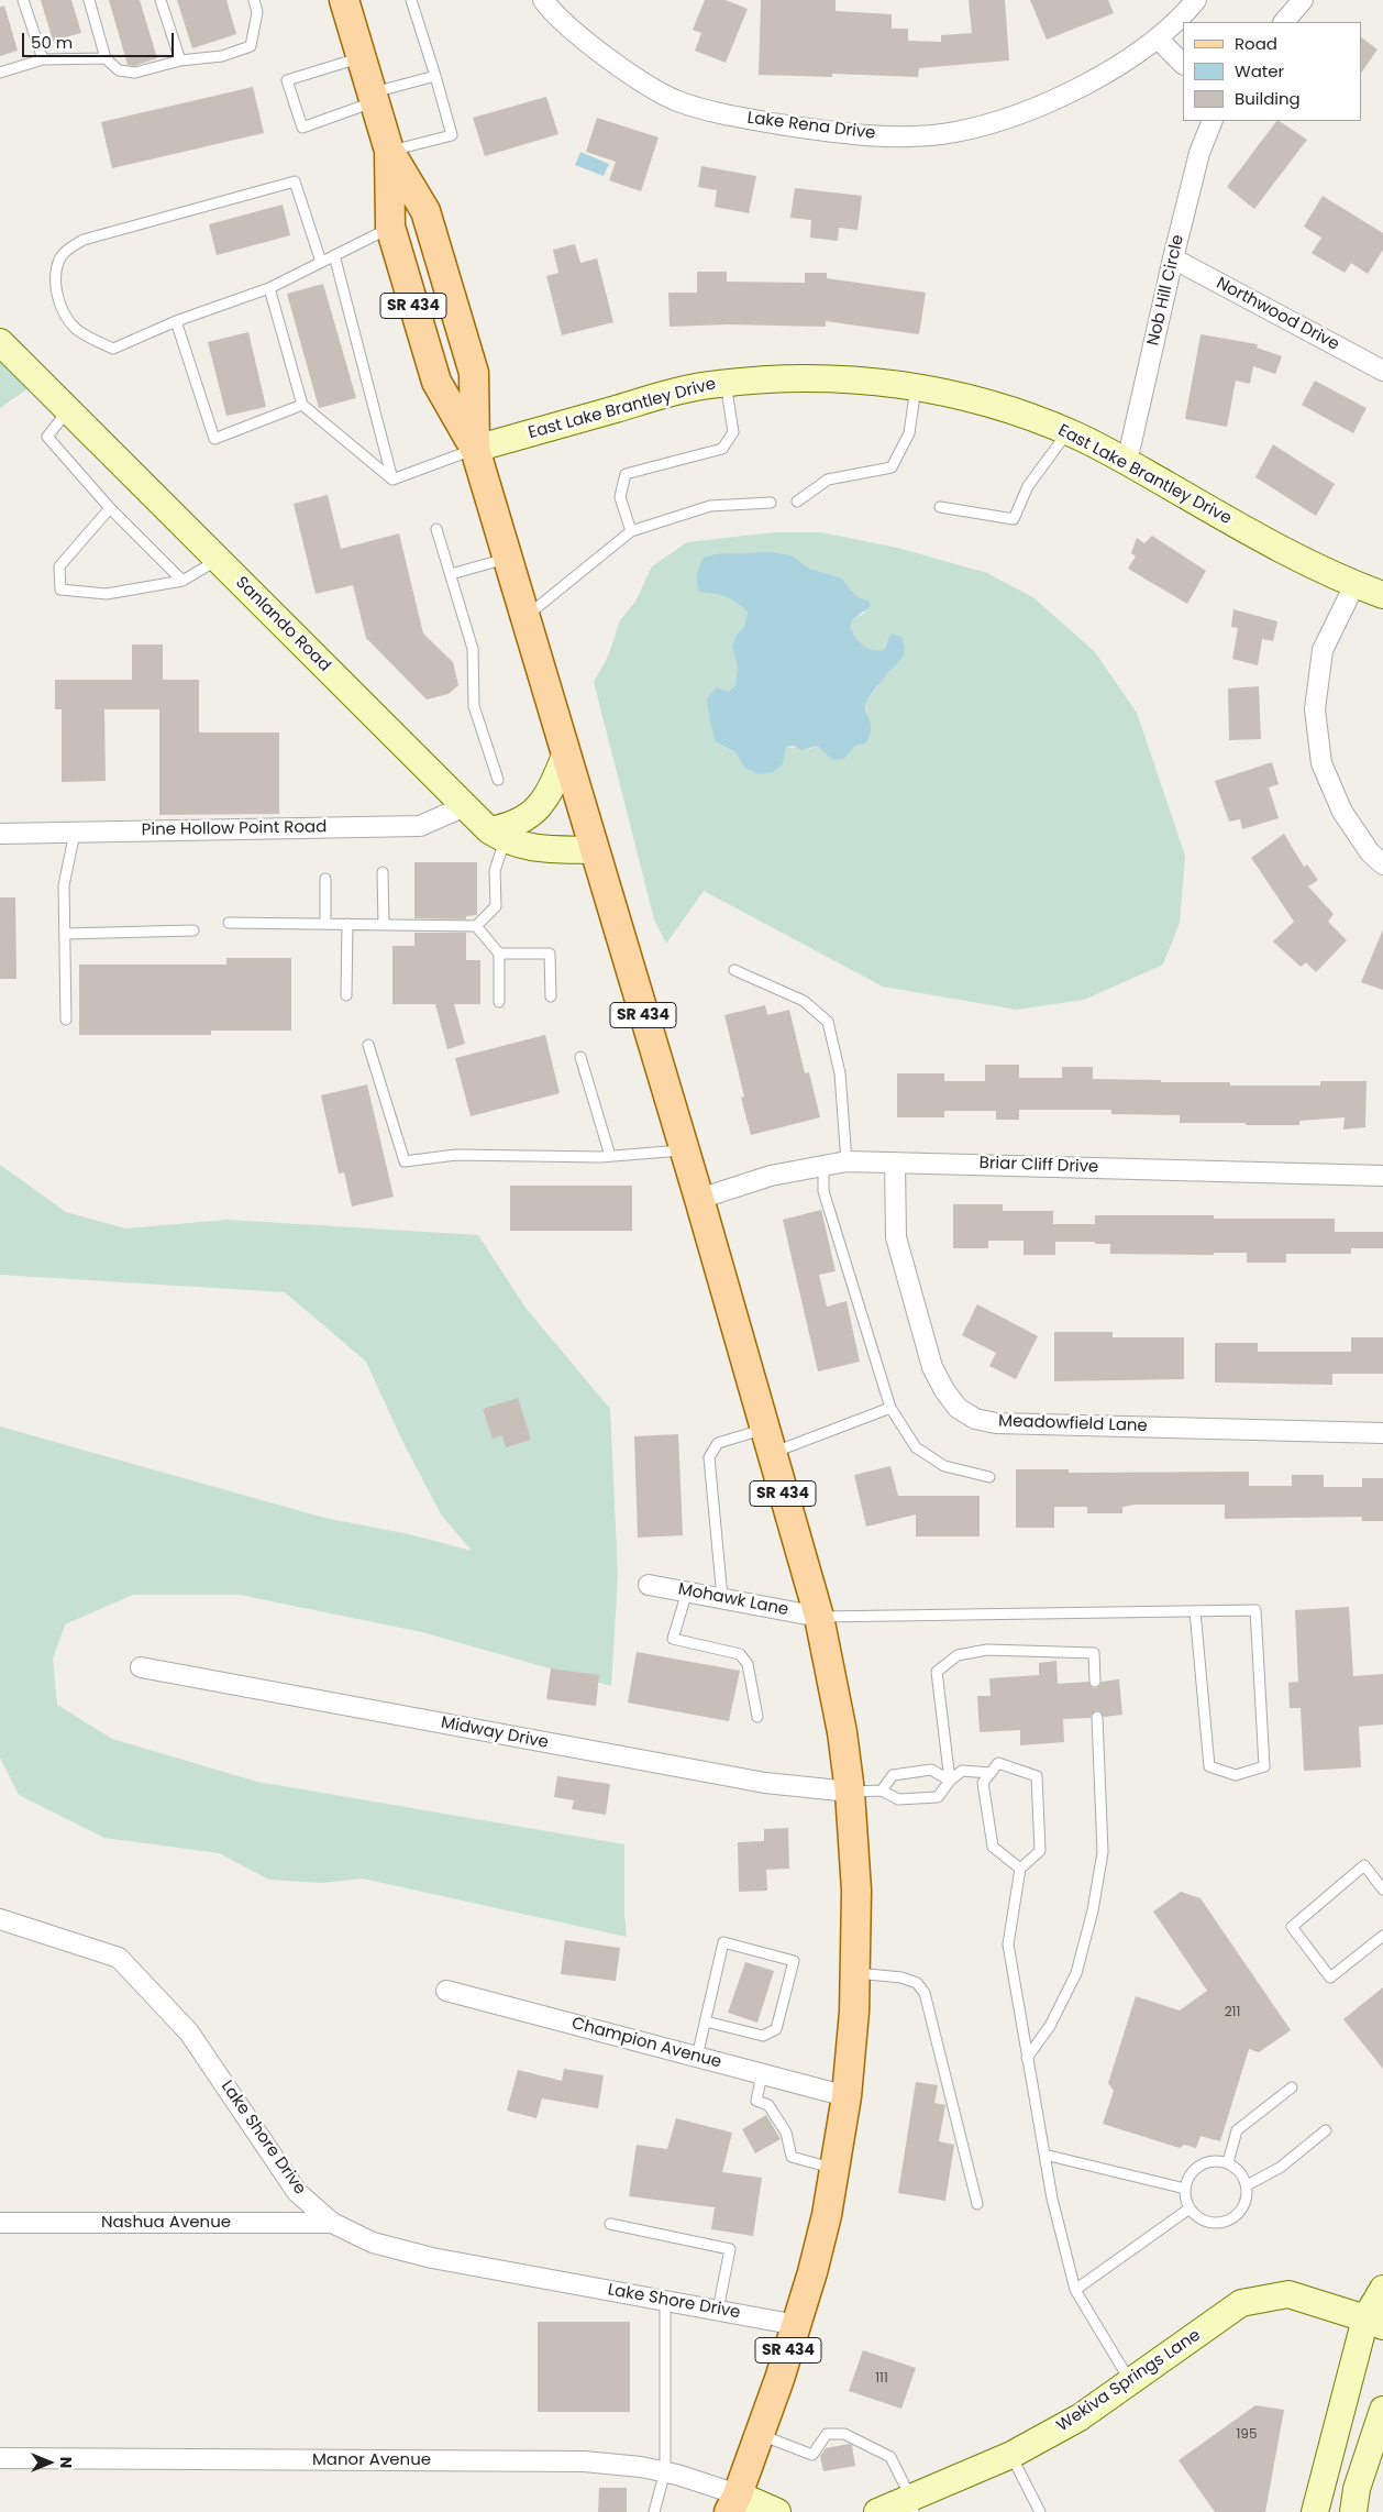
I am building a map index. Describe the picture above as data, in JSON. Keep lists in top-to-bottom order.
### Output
{
  "streets": {
    "main road": ["SR 434"],
    "street": [
      "Lake Rena Drive",
      "Nob Hill Circle",
      "Northwood Drive",
      "East Lake Brantley Drive",
      "Sanlando Road",
      "Pine Hollow Point Road",
      "Briar Cliff Drive",
      "Meadowfield Lane",
      "Mohawk Lane",
      "Midway Drive",
      "Champion Avenue",
      "Lake Shore Drive",
      "Nashua Avenue",
      "Wekiva Springs Lane",
      "Manor Avenue"
    ]
  },
  "crossings": [
    ["Nob Hill Circle", "Northwood Drive"],
    ["Nob Hill Circle", "East Lake Brantley Drive"],
    ["SR 434", "East Lake Brantley Drive"],
    ["SR 434", "Briar Cliff Drive"],
    ["SR 434", "Mohawk Lane"],
    ["SR 434", "Midway Drive"],
    ["SR 434", "Champion Avenue"],
    ["SR 434", "Lake Shore Drive"],
    ["SR 434", "Manor Avenue"],
    ["Sanlando Road", "Pine Hollow Point Road"],
    ["Briar Cliff Drive", "Meadowfield Lane"],
    ["Lake Shore Drive", "Nashua Avenue"]
  ],
  "house_numbers": ["211", "111", "195"],
  "legend": ["Road", "Water", "Building"],
  "scale_bar": "50 m",
  "north": "right"
}
